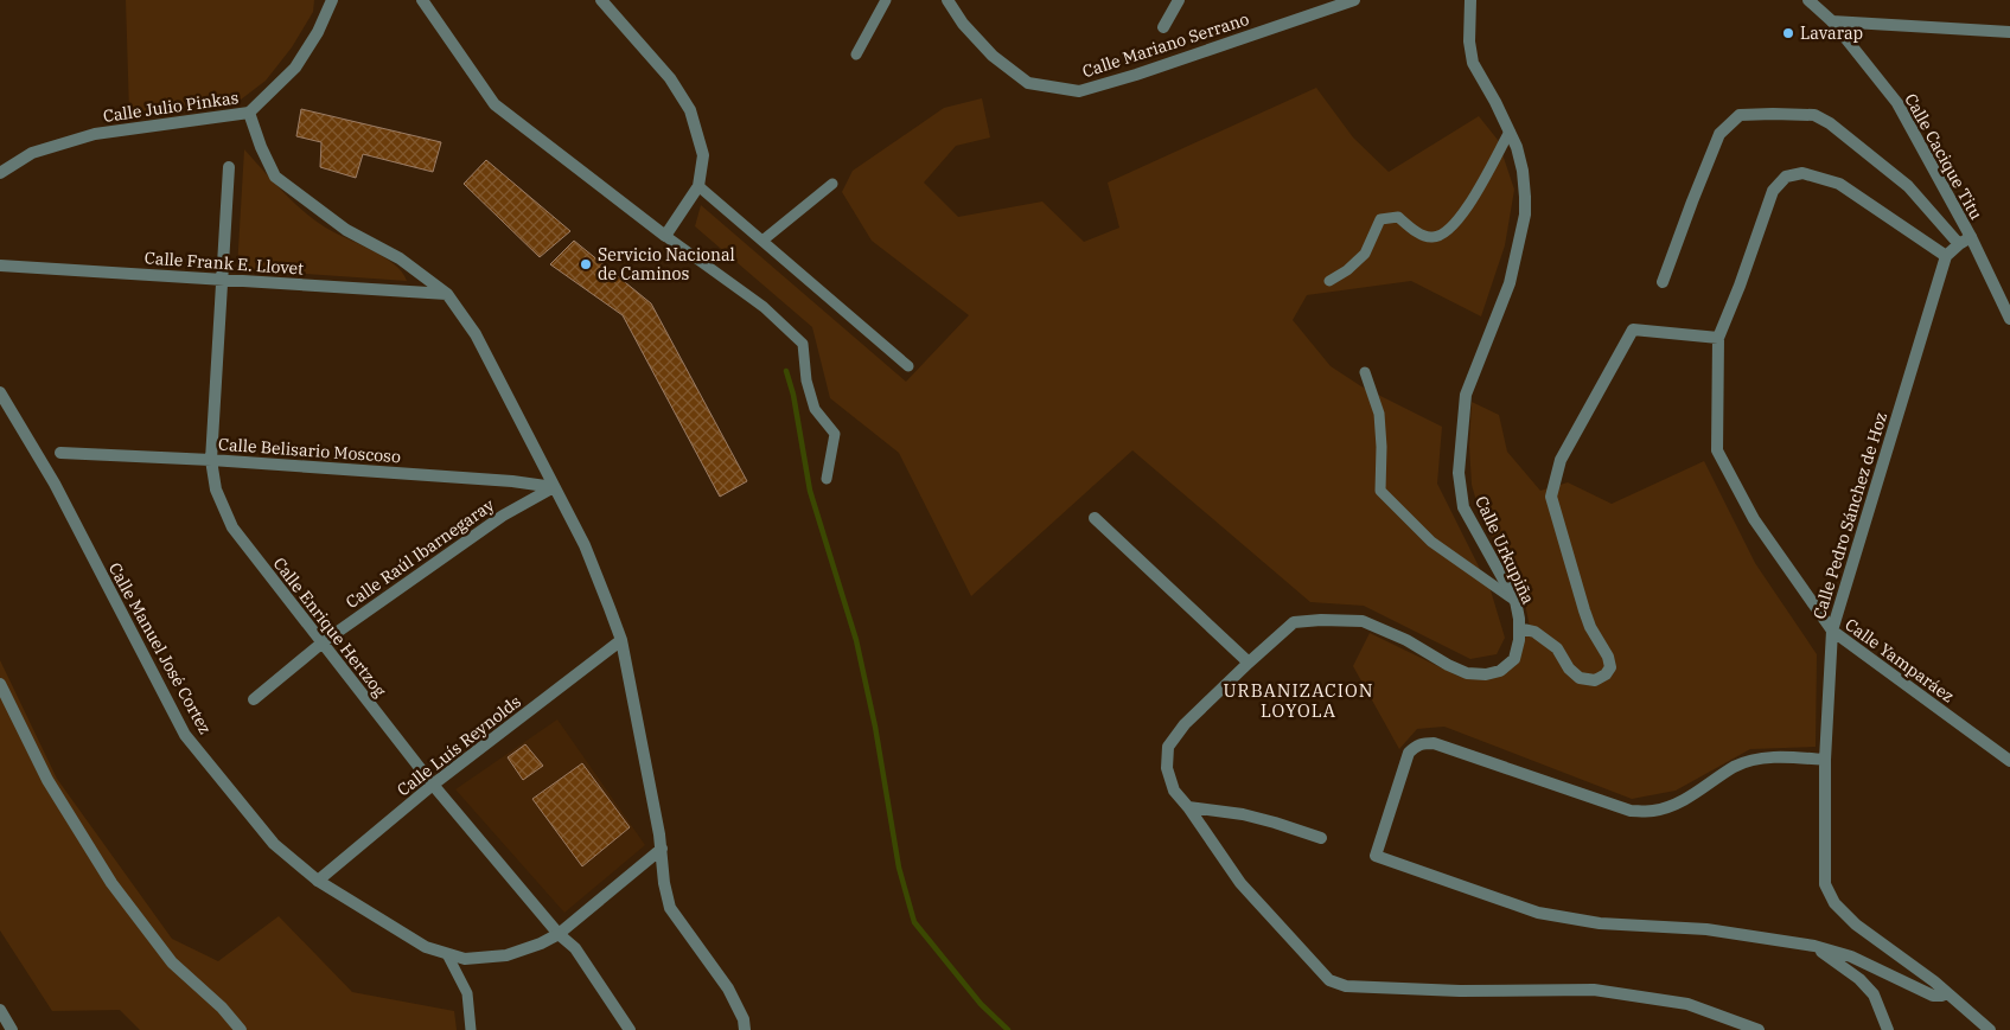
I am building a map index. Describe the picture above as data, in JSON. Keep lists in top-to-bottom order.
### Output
{
  "streets": {
    "street": [
      "Calle Mariano Serrano",
      "Calle Julio Pinkas",
      "Calle Cacique Titu",
      "Calle Frank E. Llovet",
      "Calle Belisario Moscoso",
      "Calle Pedro Sánchez de Hoz",
      "Calle Urkupiña",
      "Calle Raúl Ibarnegaray",
      "Calle Enrique Hertzog",
      "Calle Manuel José Cortez",
      "Calle Yamparáez",
      "Calle Luís Reynolds"
    ]
  },
  "crossings": [
    ["Calle Cacique Titu", "Calle Pedro Sánchez de Hoz"],
    ["Calle Frank E. Llovet", "Calle Enrique Hertzog"],
    ["Calle Belisario Moscoso", "Calle Raúl Ibarnegaray"],
    ["Calle Belisario Moscoso", "Calle Enrique Hertzog"],
    ["Calle Pedro Sánchez de Hoz", "Calle Yamparáez"],
    ["Calle Raúl Ibarnegaray", "Calle Enrique Hertzog"],
    ["Calle Enrique Hertzog", "Calle Manuel José Cortez"],
    ["Calle Enrique Hertzog", "Calle Luís Reynolds"],
    ["Calle Manuel José Cortez", "Calle Luís Reynolds"]
  ],
  "districts": ["URBANIZACION LOYOLA"],
  "places": ["Lavarap", "Servicio Nacional de Caminos"]
}
